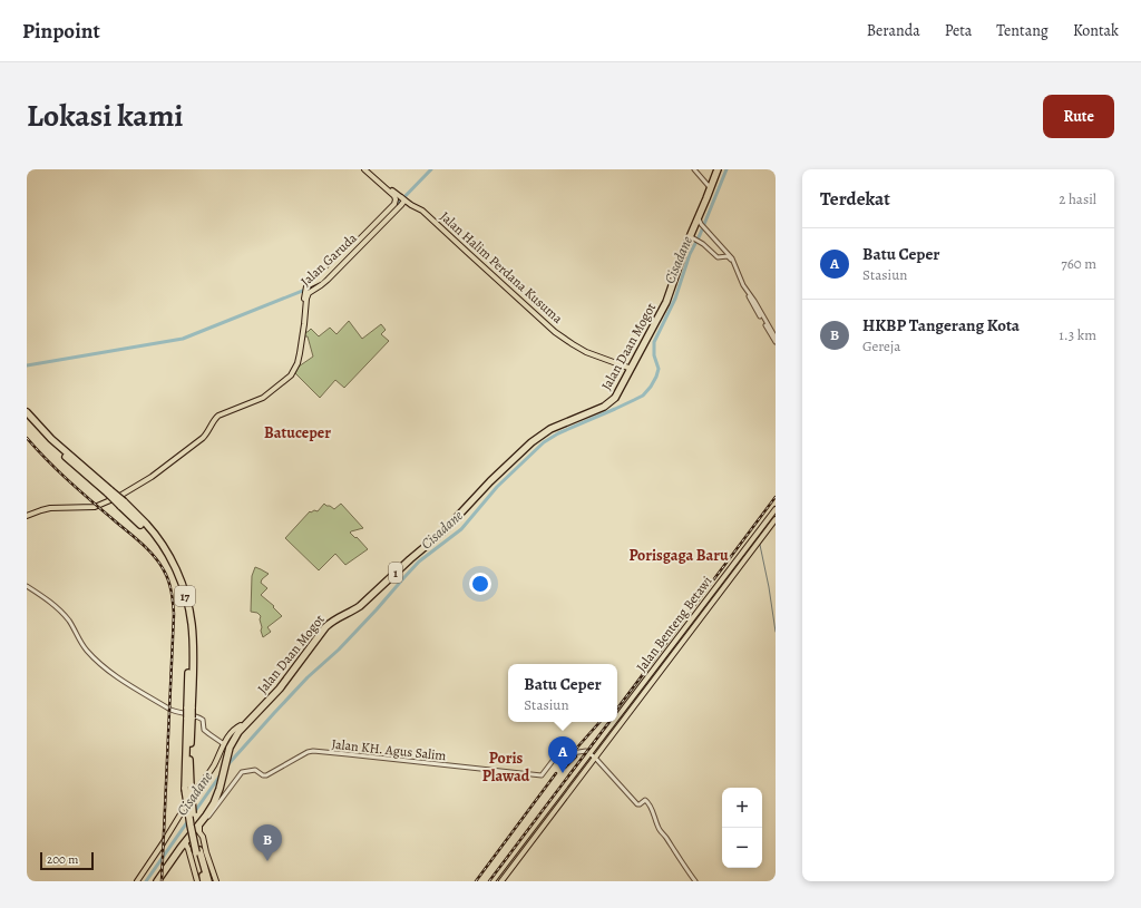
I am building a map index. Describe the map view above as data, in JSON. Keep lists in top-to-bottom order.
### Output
{
  "streets": {
    "highway": ["Jalan Daan Mogot", "1", "17"],
    "main road": ["Jalan Garuda", "Jalan Halim Perdana Kusuma", "Jalan Benteng Betawi"],
    "street": ["Jalan KH. Agus Salim"]
  },
  "crossings": [
    ["Jalan Garuda", "Jalan Halim Perdana Kusuma"],
    ["Jalan Halim Perdana Kusuma", "Jalan Daan Mogot"],
    ["Jalan Daan Mogot", "Jalan KH. Agus Salim"],
    ["Jalan Benteng Betawi", "Jalan KH. Agus Salim"]
  ],
  "districts": ["Batuceper", "Porisgaga Baru", "Poris Plawad"],
  "water": ["Cisadane"],
  "scale_bar": "200 m",
  "page": {
    "header": "Pinpoint",
    "nav": [
      "Beranda",
      "Peta",
      "Tentang",
      "Kontak"
    ],
    "title": "Lokasi kami",
    "buttons": "Rute",
    "heading": ["Terdekat", "2 hasil"],
    "list": [
      {
        "mark": "A",
        "name": "Batu Ceper",
        "note": "Stasiun",
        "value": "760 m"
      },
      {
        "mark": "B",
        "name": "HKBP Tangerang Kota",
        "note": "Gereja",
        "value": "1.3 km"
      }
    ],
    "popup": ["Batu Ceper", "Stasiun"],
    "pins": ["A", "B"],
    "map_buttons": ["+", "−"],
    "scale": "200 m"
  }
}
